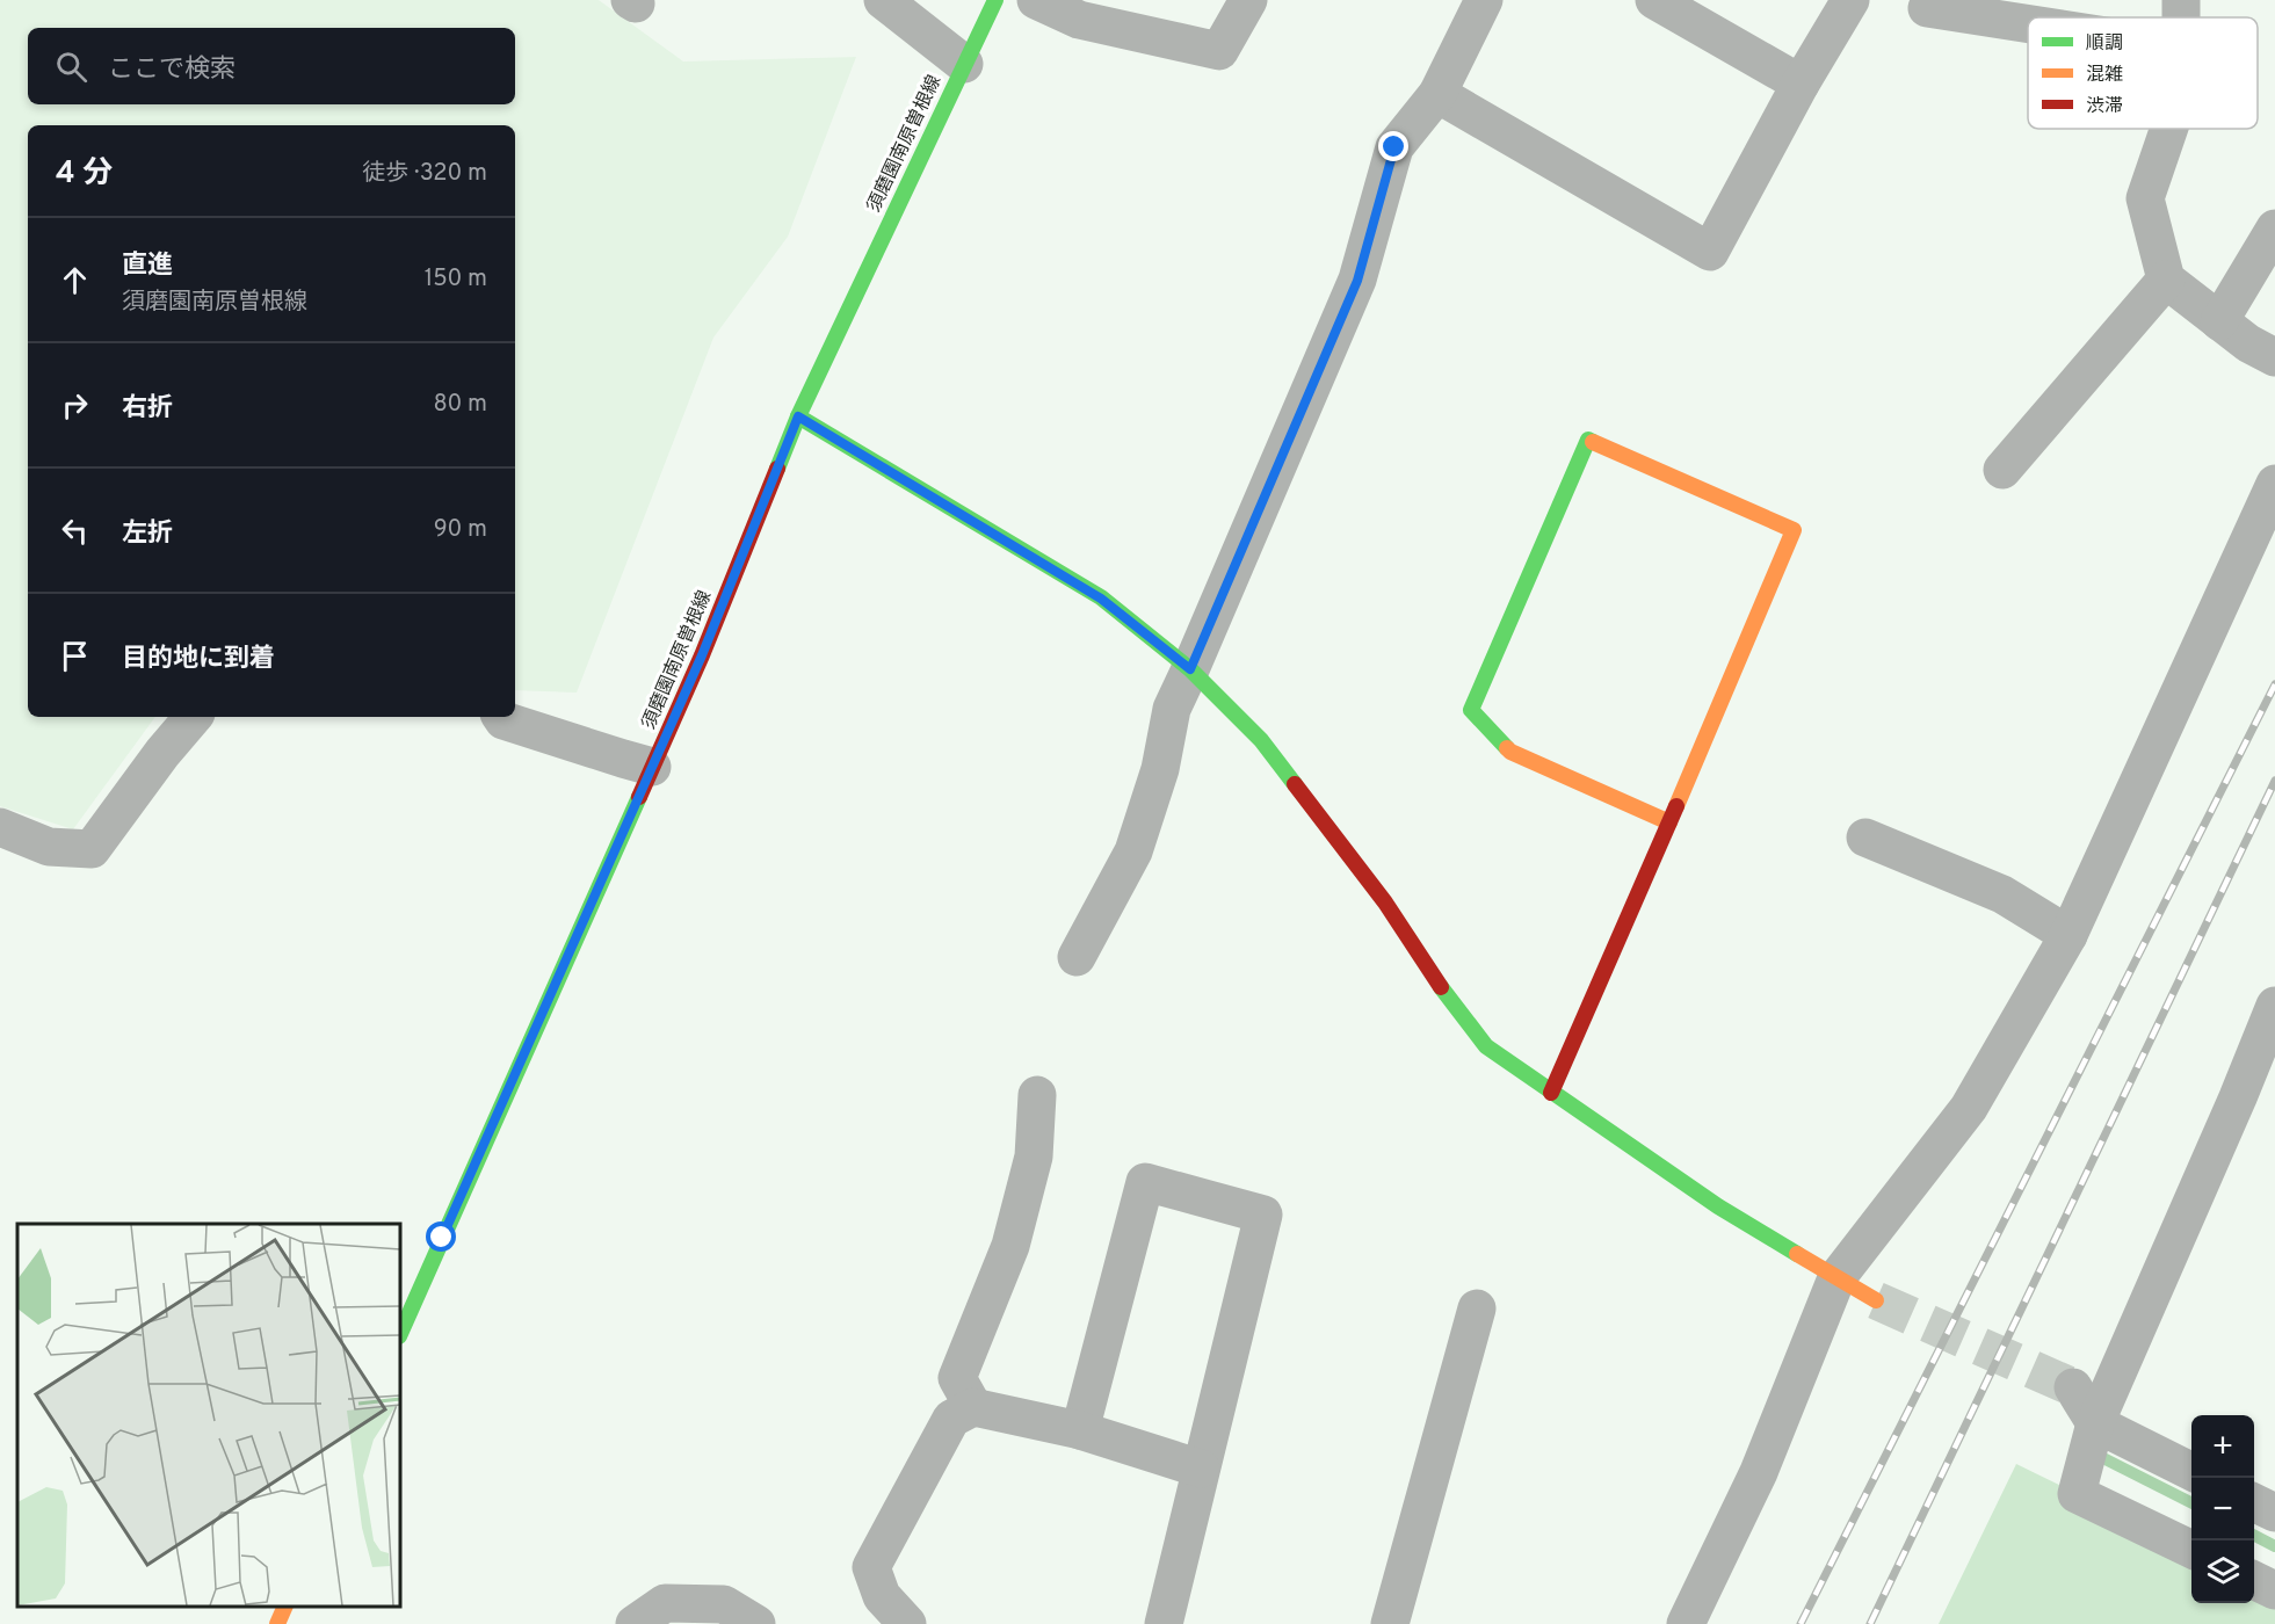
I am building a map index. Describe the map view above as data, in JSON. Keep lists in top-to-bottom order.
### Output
{
  "streets": {
    "street": ["須磨園南原曽根線"]
  },
  "legend": ["順調", "混雑", "渋滞"],
  "page": {
    "search": "ここで検索",
    "heading": ["4 分", "徒歩 · 320 m"],
    "list": [
      ["直進", "須磨園南原曽根線", "150 m"],
      ["右折", "80 m"],
      ["左折", "90 m"],
      "目的地に到着"
    ],
    "map_buttons": ["+", "−"]
  }
}
